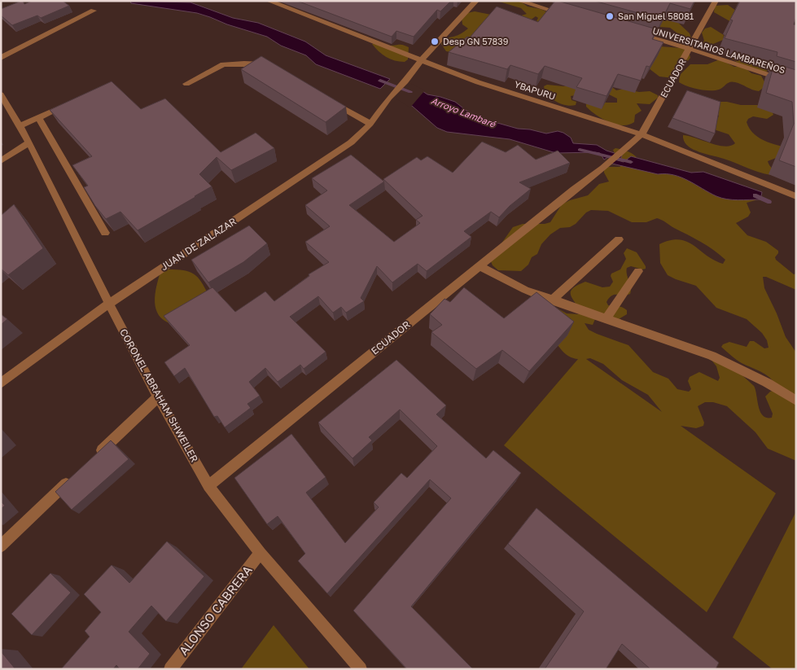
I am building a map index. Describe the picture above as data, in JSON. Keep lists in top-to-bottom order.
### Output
{
  "streets": {
    "street": [
      "UNIVERSITARIOS LAMBAREÑOS",
      "ECUADOR",
      "YBAPURU",
      "JUAN DE ZALAZAR",
      "CORONEL ABRAHAM SHWEILER",
      "ALONSO CABRERA"
    ]
  },
  "crossings": [
    ["UNIVERSITARIOS LAMBAREÑOS", "ECUADOR"],
    ["ECUADOR", "YBAPURU"],
    ["ECUADOR", "CORONEL ABRAHAM SHWEILER"],
    ["YBAPURU", "JUAN DE ZALAZAR"],
    ["JUAN DE ZALAZAR", "CORONEL ABRAHAM SHWEILER"],
    ["CORONEL ABRAHAM SHWEILER", "ALONSO CABRERA"]
  ],
  "water": ["Arroyo Lambaré"],
  "places": ["San Miguel 58081", "Desp GN 57839"]
}
